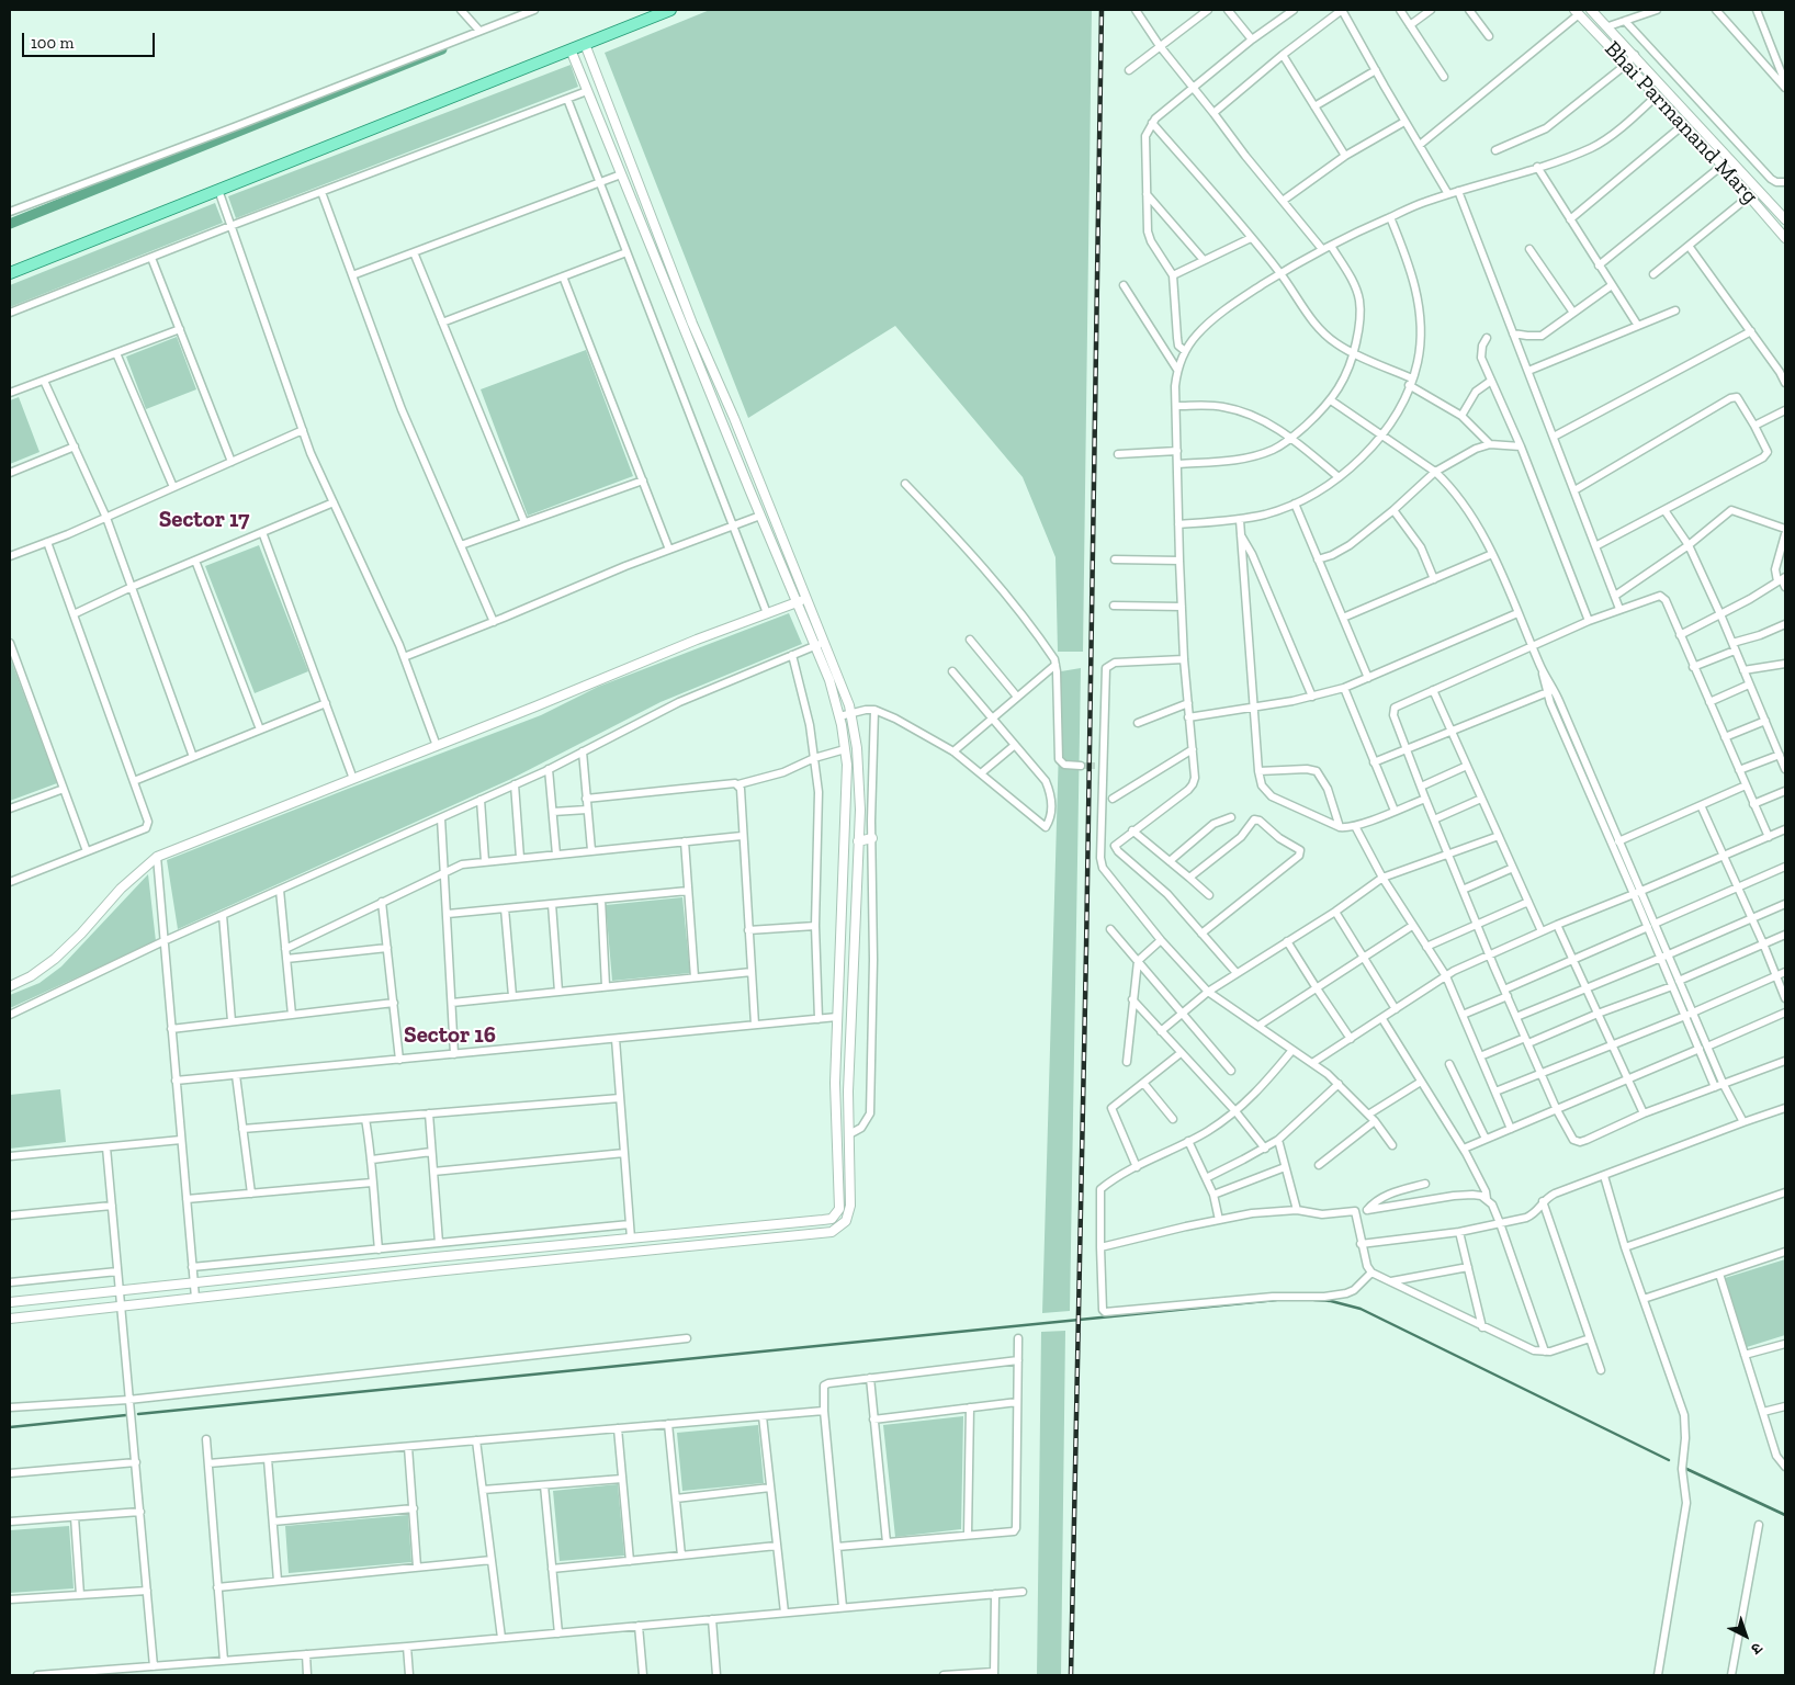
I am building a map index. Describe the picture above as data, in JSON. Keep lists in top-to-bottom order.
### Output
{
  "streets": {
    "street": ["Bhai Parmanand Marg"]
  },
  "districts": ["Sector 17", "Sector 16"],
  "scale_bar": "100 m",
  "north": "bottom right"
}
